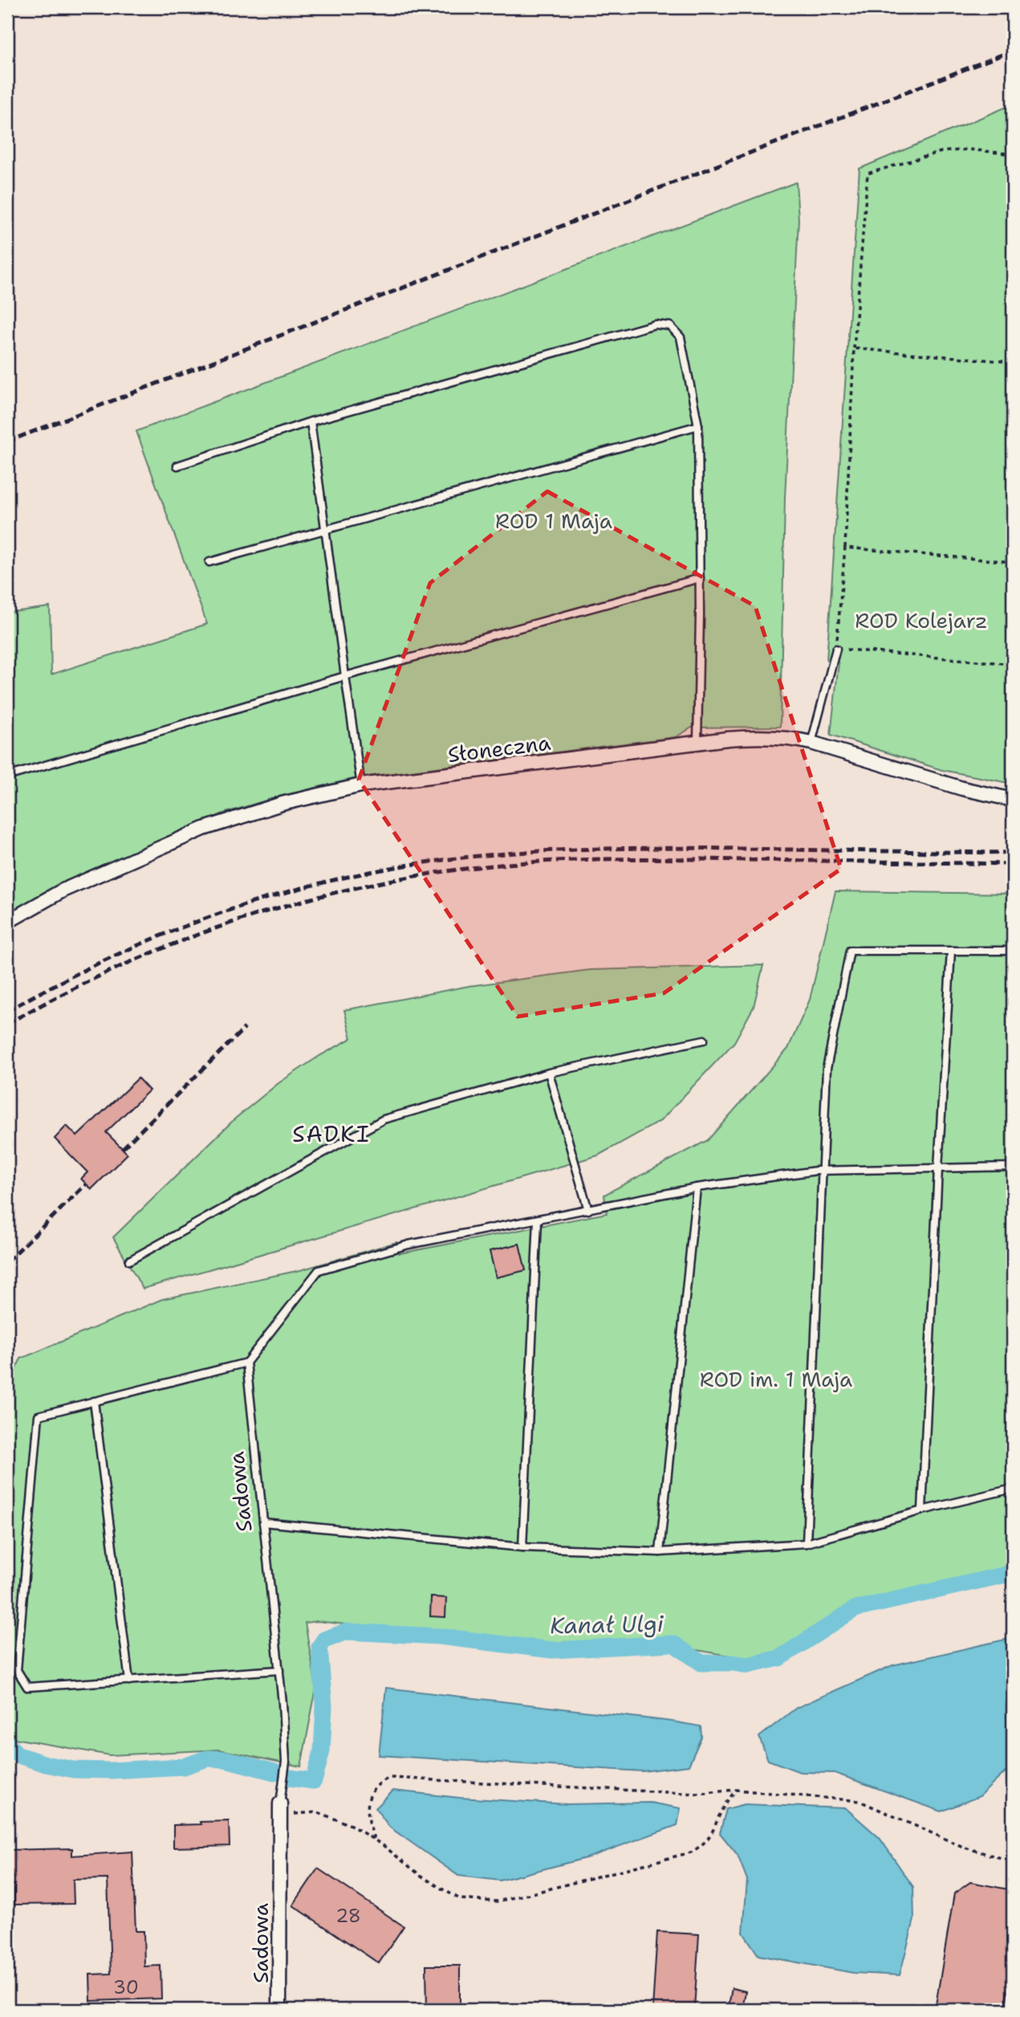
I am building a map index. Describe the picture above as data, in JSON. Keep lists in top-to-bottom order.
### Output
{
  "streets": {
    "street": ["Słoneczna", "Sadowa"]
  },
  "districts": ["SADKI"],
  "water": ["Kanał Ulgi"],
  "parks": ["ROD 1 Maja", "ROD Kolejarz", "ROD im. 1 Maja"],
  "house_numbers": ["28", "30"]
}
